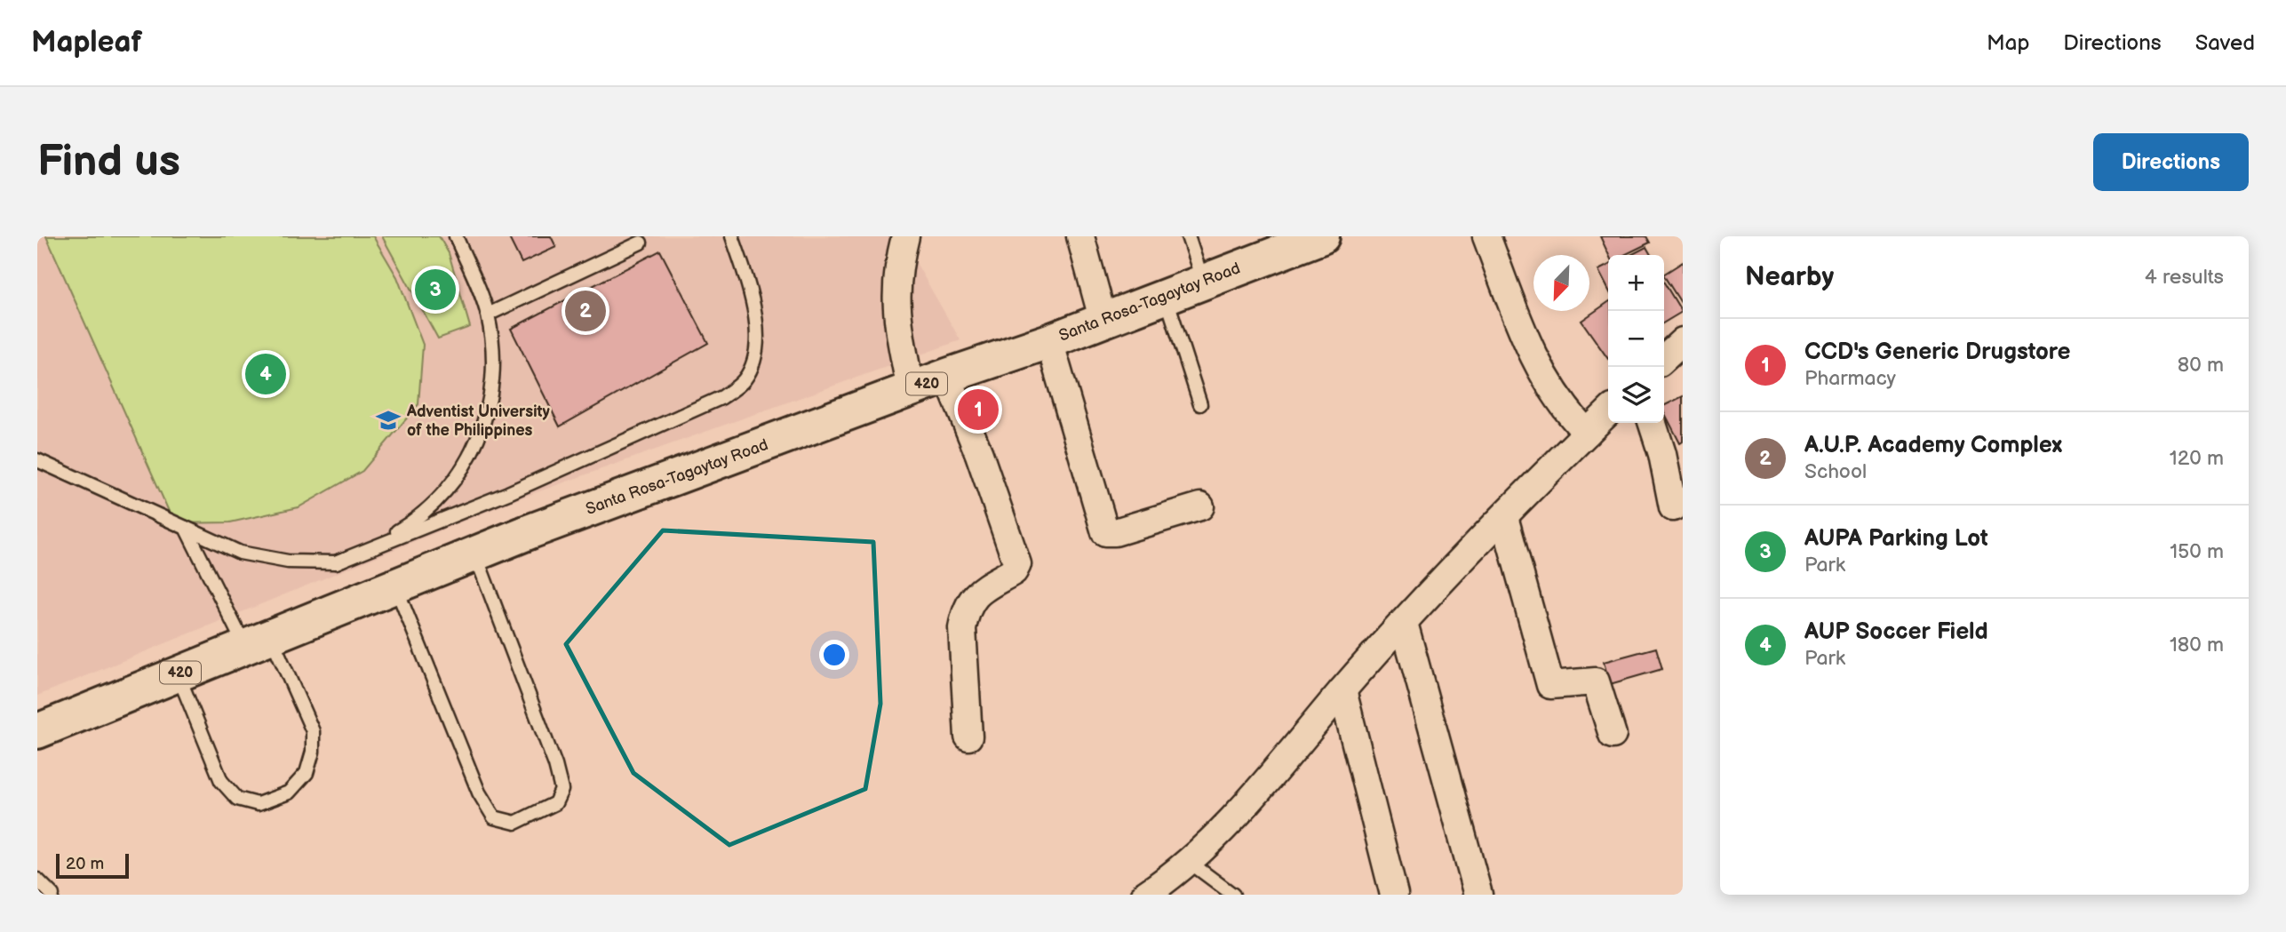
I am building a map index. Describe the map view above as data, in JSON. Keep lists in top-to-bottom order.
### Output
{
  "streets": {
    "main road": ["Santa Rosa-Tagaytay Road", "420"]
  },
  "places": {
    "school or university": ["Adventist University of the Philippines"]
  },
  "scale_bar": "20 m",
  "north": "bottom left",
  "page": {
    "header": "Mapleaf",
    "nav": ["Map", "Directions", "Saved"],
    "buttons": "Directions",
    "title": "Find us",
    "heading": ["Nearby", "4 results"],
    "map_buttons": ["+", "−"],
    "pins": [
      "3",
      "2",
      "4",
      "1"
    ],
    "list": [
      {
        "mark": "1",
        "name": "CCD's Generic Drugstore",
        "note": "Pharmacy",
        "value": "80 m"
      },
      {
        "mark": "2",
        "name": "A.U.P. Academy Complex",
        "note": "School",
        "value": "120 m"
      },
      {
        "mark": "3",
        "name": "AUPA Parking Lot",
        "note": "Park",
        "value": "150 m"
      },
      {
        "mark": "4",
        "name": "AUP Soccer Field",
        "note": "Park",
        "value": "180 m"
      }
    ],
    "scale": "20 m"
  }
}
